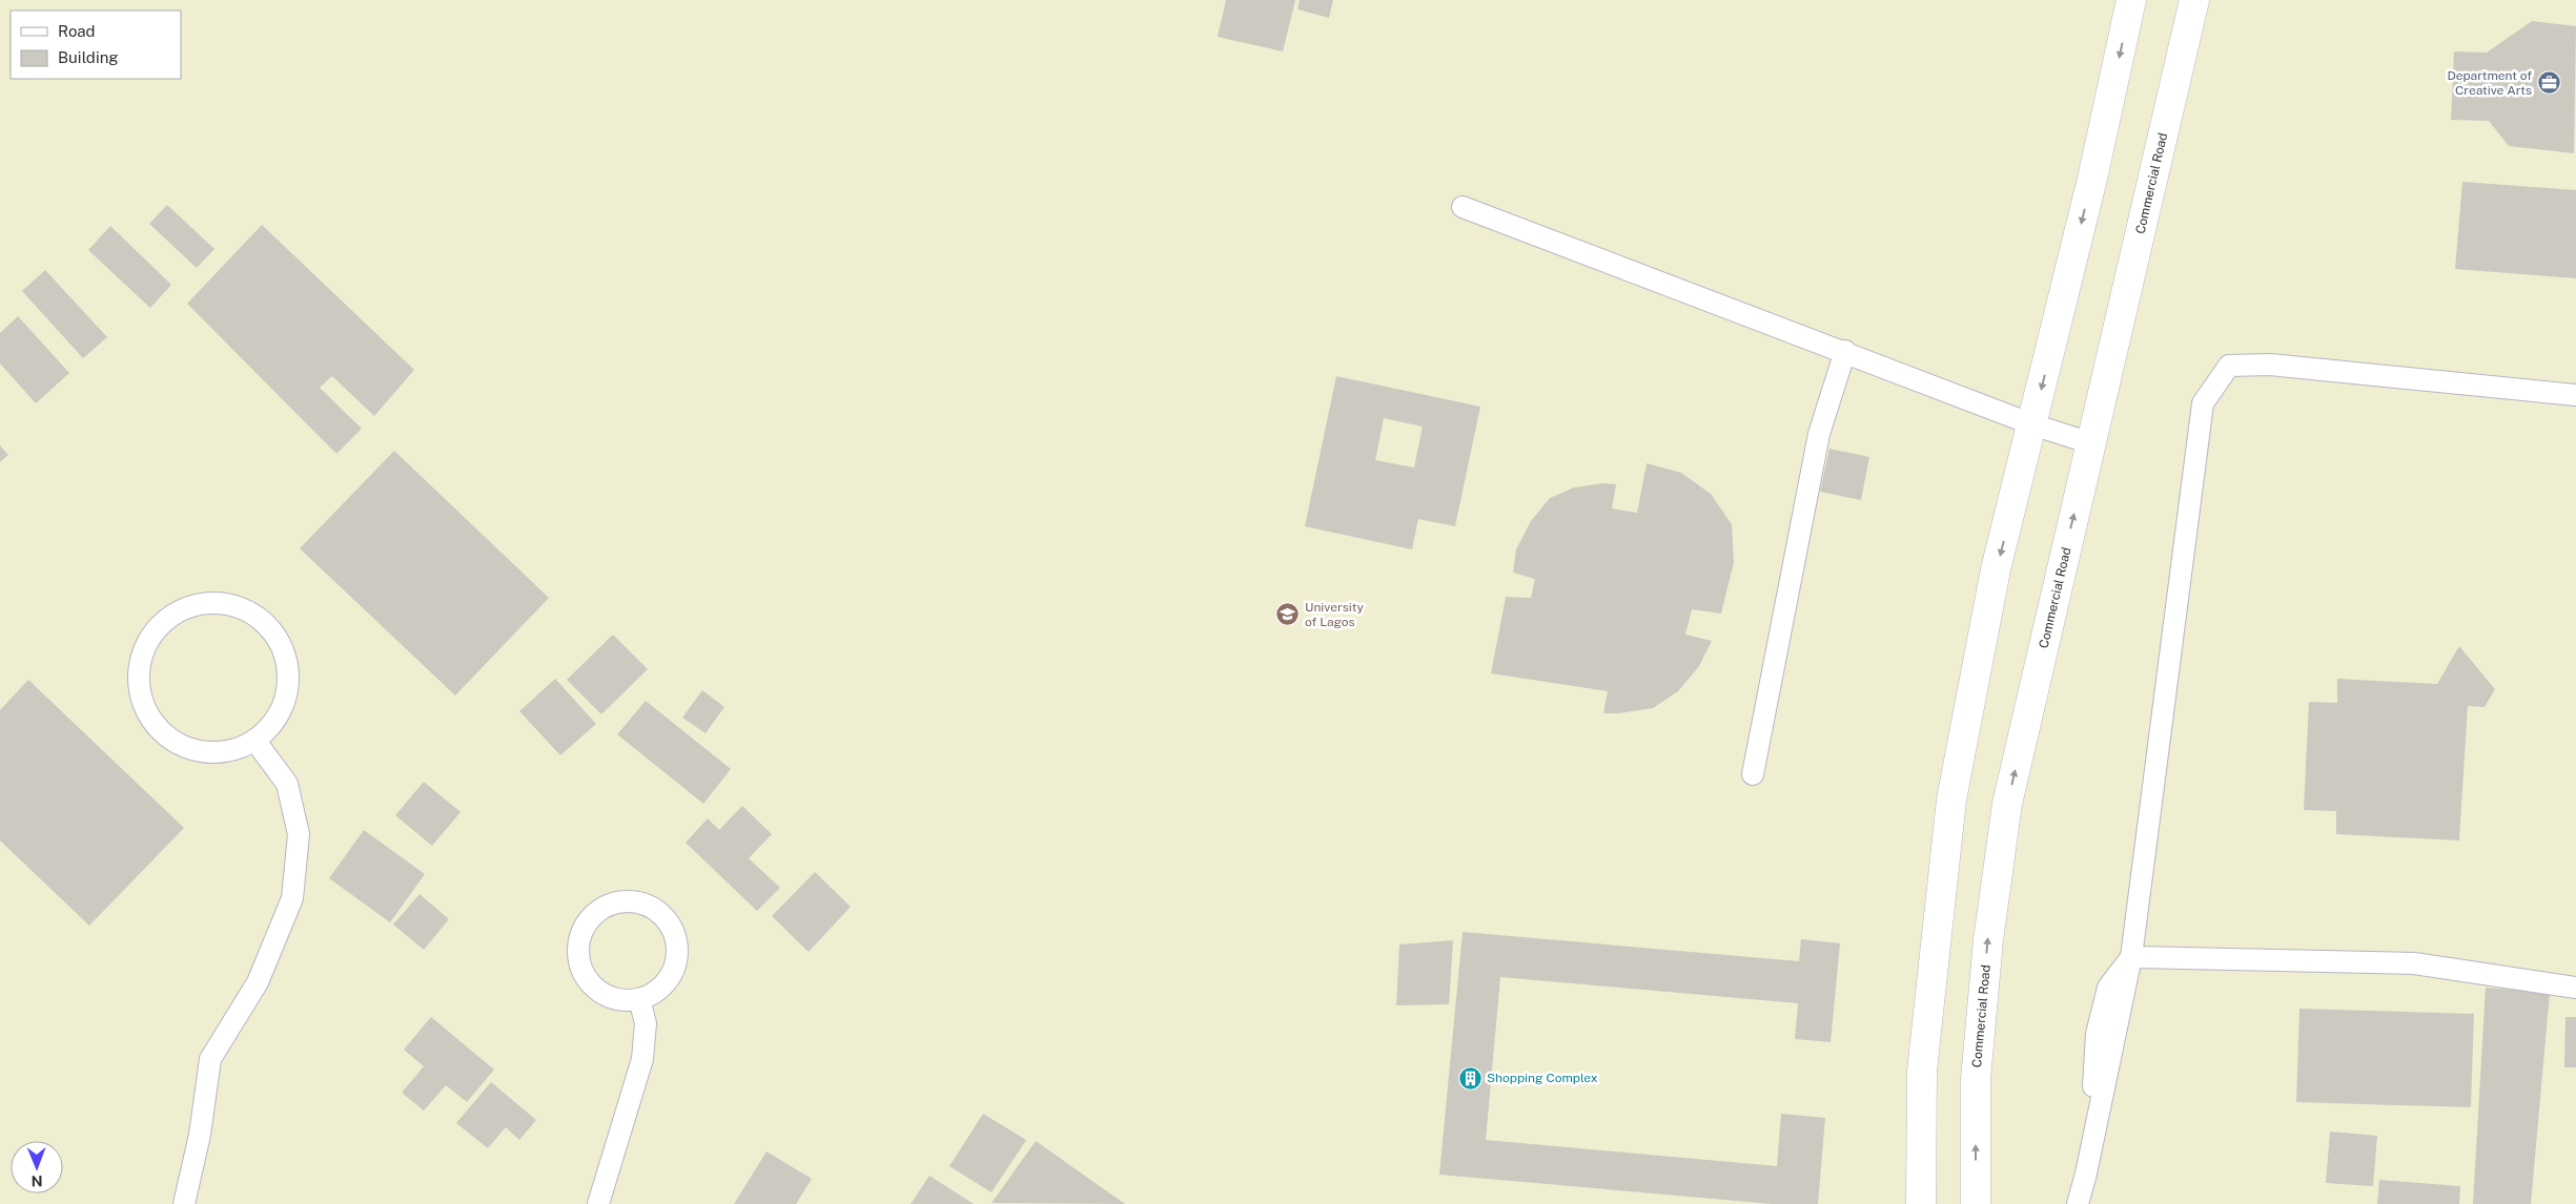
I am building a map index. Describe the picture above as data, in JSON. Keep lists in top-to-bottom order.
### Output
{
  "streets": {
    "street": ["Commercial Road"]
  },
  "places": {
    "office": ["Department of Creative Arts"],
    "school or university": ["University of Lagos"],
    "building": ["Shopping Complex"]
  },
  "legend": ["Road", "Building"],
  "north": "bottom"
}
